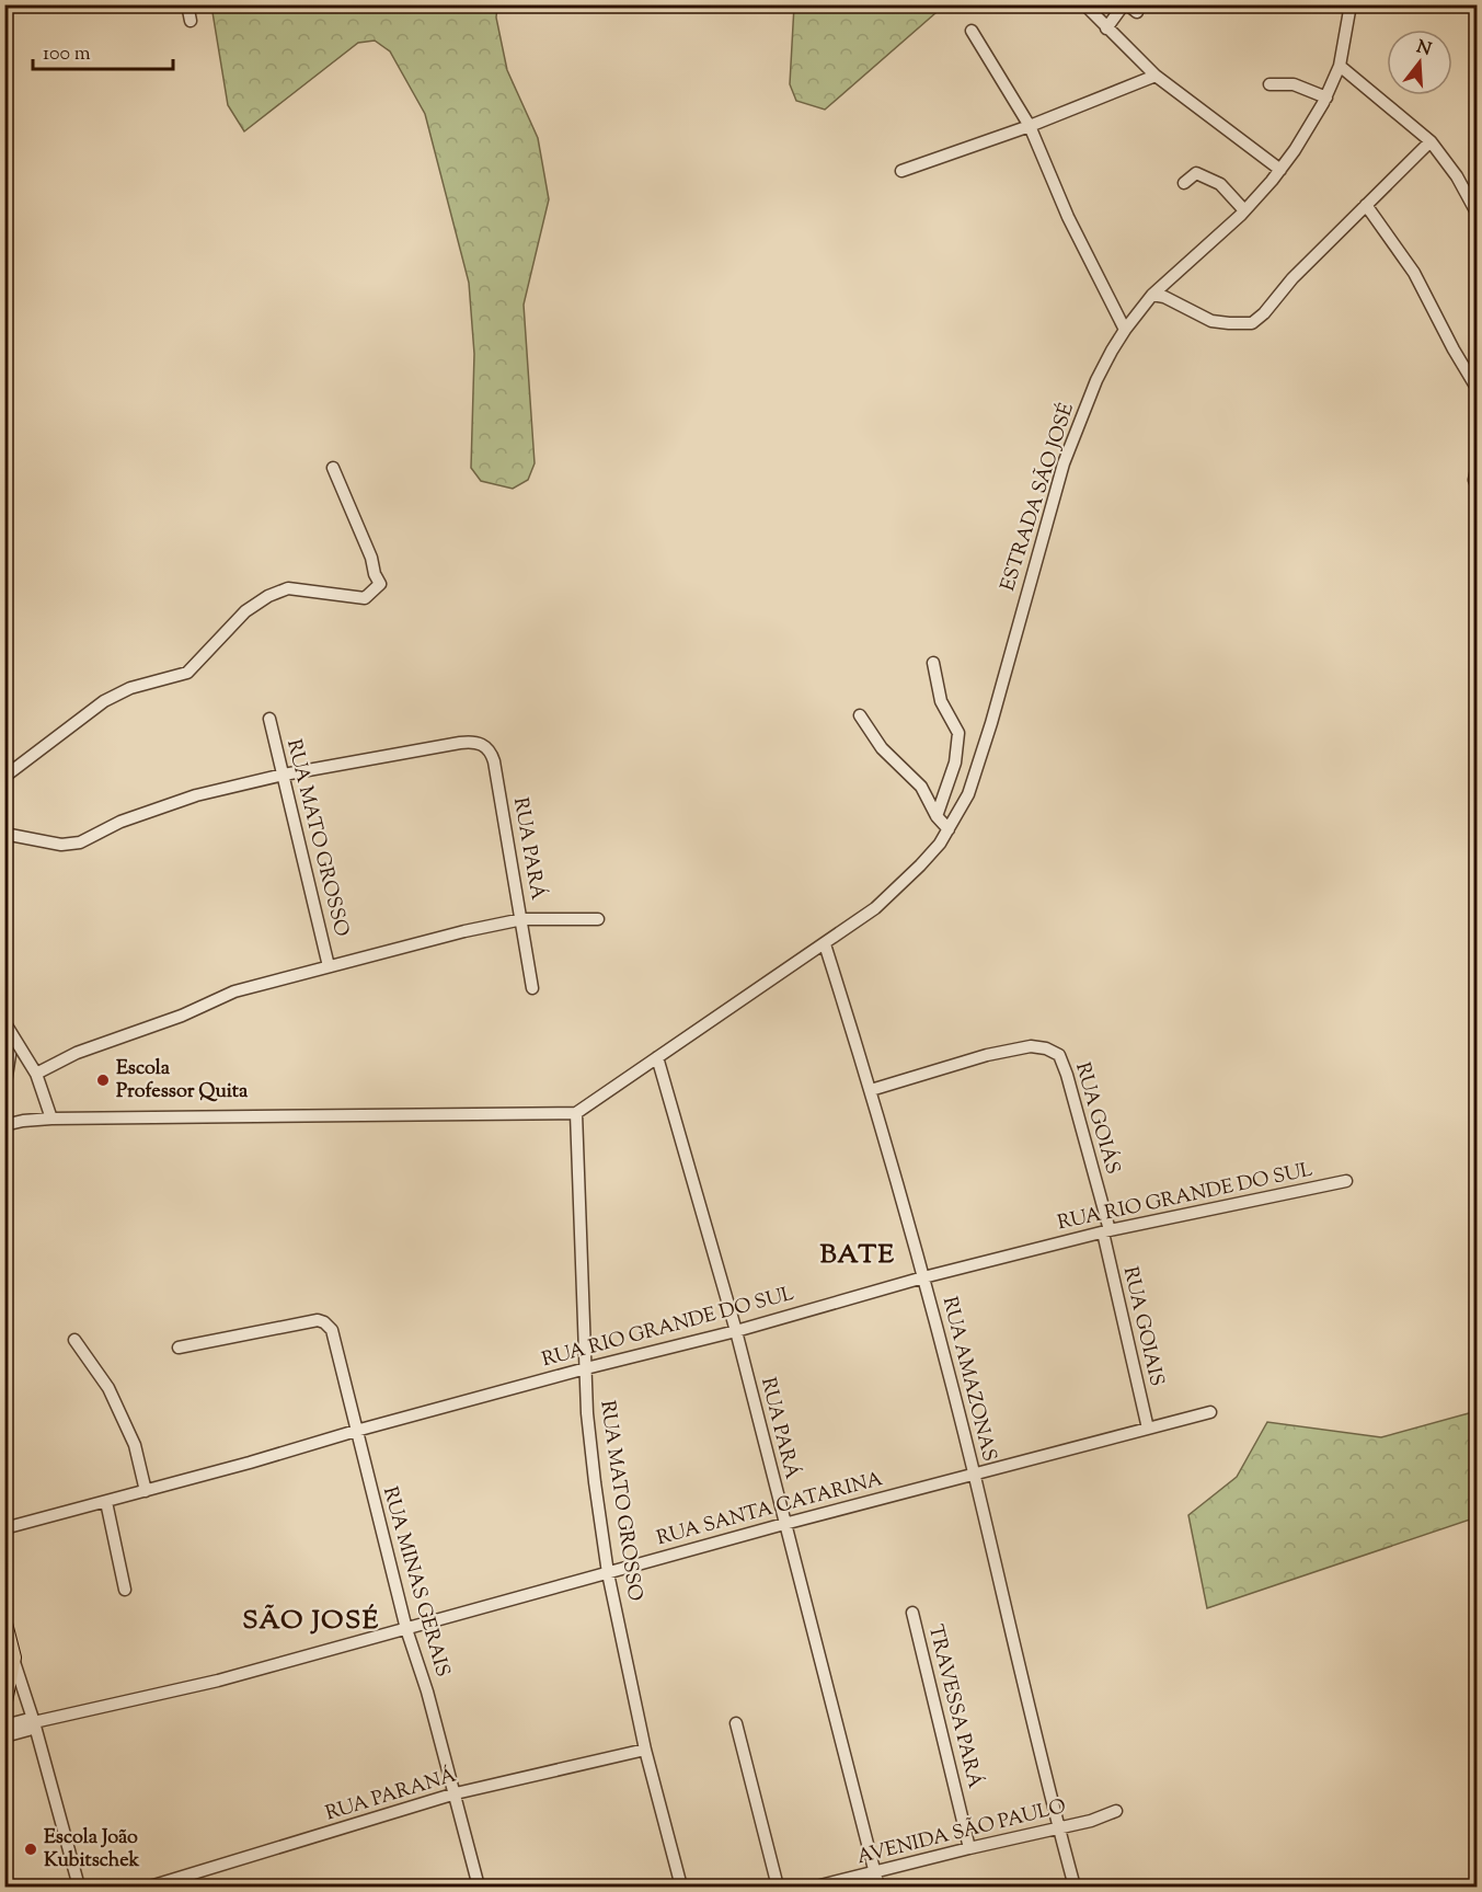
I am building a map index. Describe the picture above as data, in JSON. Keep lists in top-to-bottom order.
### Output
{
  "streets": {
    "street": [
      "ESTRADA SÃO JOSÉ",
      "RUA MATO GROSSO",
      "RUA PARÁ",
      "RUA GOIÁS",
      "RUA RIO GRANDE DO SUL",
      "RUA GOIAIS",
      "RUA AMAZONAS",
      "RUA SANTA CATARINA",
      "RUA MINAS GERAIS",
      "TRAVESSA PARÁ",
      "RUA PARANÁ",
      "AVENIDA SÃO PAULO"
    ]
  },
  "crossings": [
    ["ESTRADA SÃO JOSÉ", "RUA MATO GROSSO"],
    ["ESTRADA SÃO JOSÉ", "RUA PARÁ"],
    ["ESTRADA SÃO JOSÉ", "RUA AMAZONAS"],
    ["RUA MATO GROSSO", "RUA PARÁ"],
    ["RUA MATO GROSSO", "RUA RIO GRANDE DO SUL"],
    ["RUA MATO GROSSO", "RUA SANTA CATARINA"],
    ["RUA MATO GROSSO", "RUA PARANÁ"],
    ["RUA PARÁ", "RUA RIO GRANDE DO SUL"],
    ["RUA PARÁ", "RUA SANTA CATARINA"],
    ["RUA PARÁ", "AVENIDA SÃO PAULO"],
    ["RUA GOIÁS", "RUA RIO GRANDE DO SUL"],
    ["RUA GOIÁS", "RUA GOIAIS"],
    ["RUA GOIÁS", "RUA AMAZONAS"],
    ["RUA RIO GRANDE DO SUL", "RUA GOIAIS"],
    ["RUA RIO GRANDE DO SUL", "RUA AMAZONAS"],
    ["RUA RIO GRANDE DO SUL", "RUA MINAS GERAIS"],
    ["RUA GOIAIS", "RUA SANTA CATARINA"],
    ["RUA AMAZONAS", "RUA SANTA CATARINA"],
    ["RUA AMAZONAS", "AVENIDA SÃO PAULO"],
    ["RUA SANTA CATARINA", "RUA MINAS GERAIS"],
    ["RUA MINAS GERAIS", "RUA PARANÁ"],
    ["TRAVESSA PARÁ", "AVENIDA SÃO PAULO"]
  ],
  "districts": ["BATE", "SÃO JOSÉ"],
  "places": ["Escola Professor Quita", "Escola João Kubitschek"],
  "scale_bar": "100 m",
  "north": "top"
}
